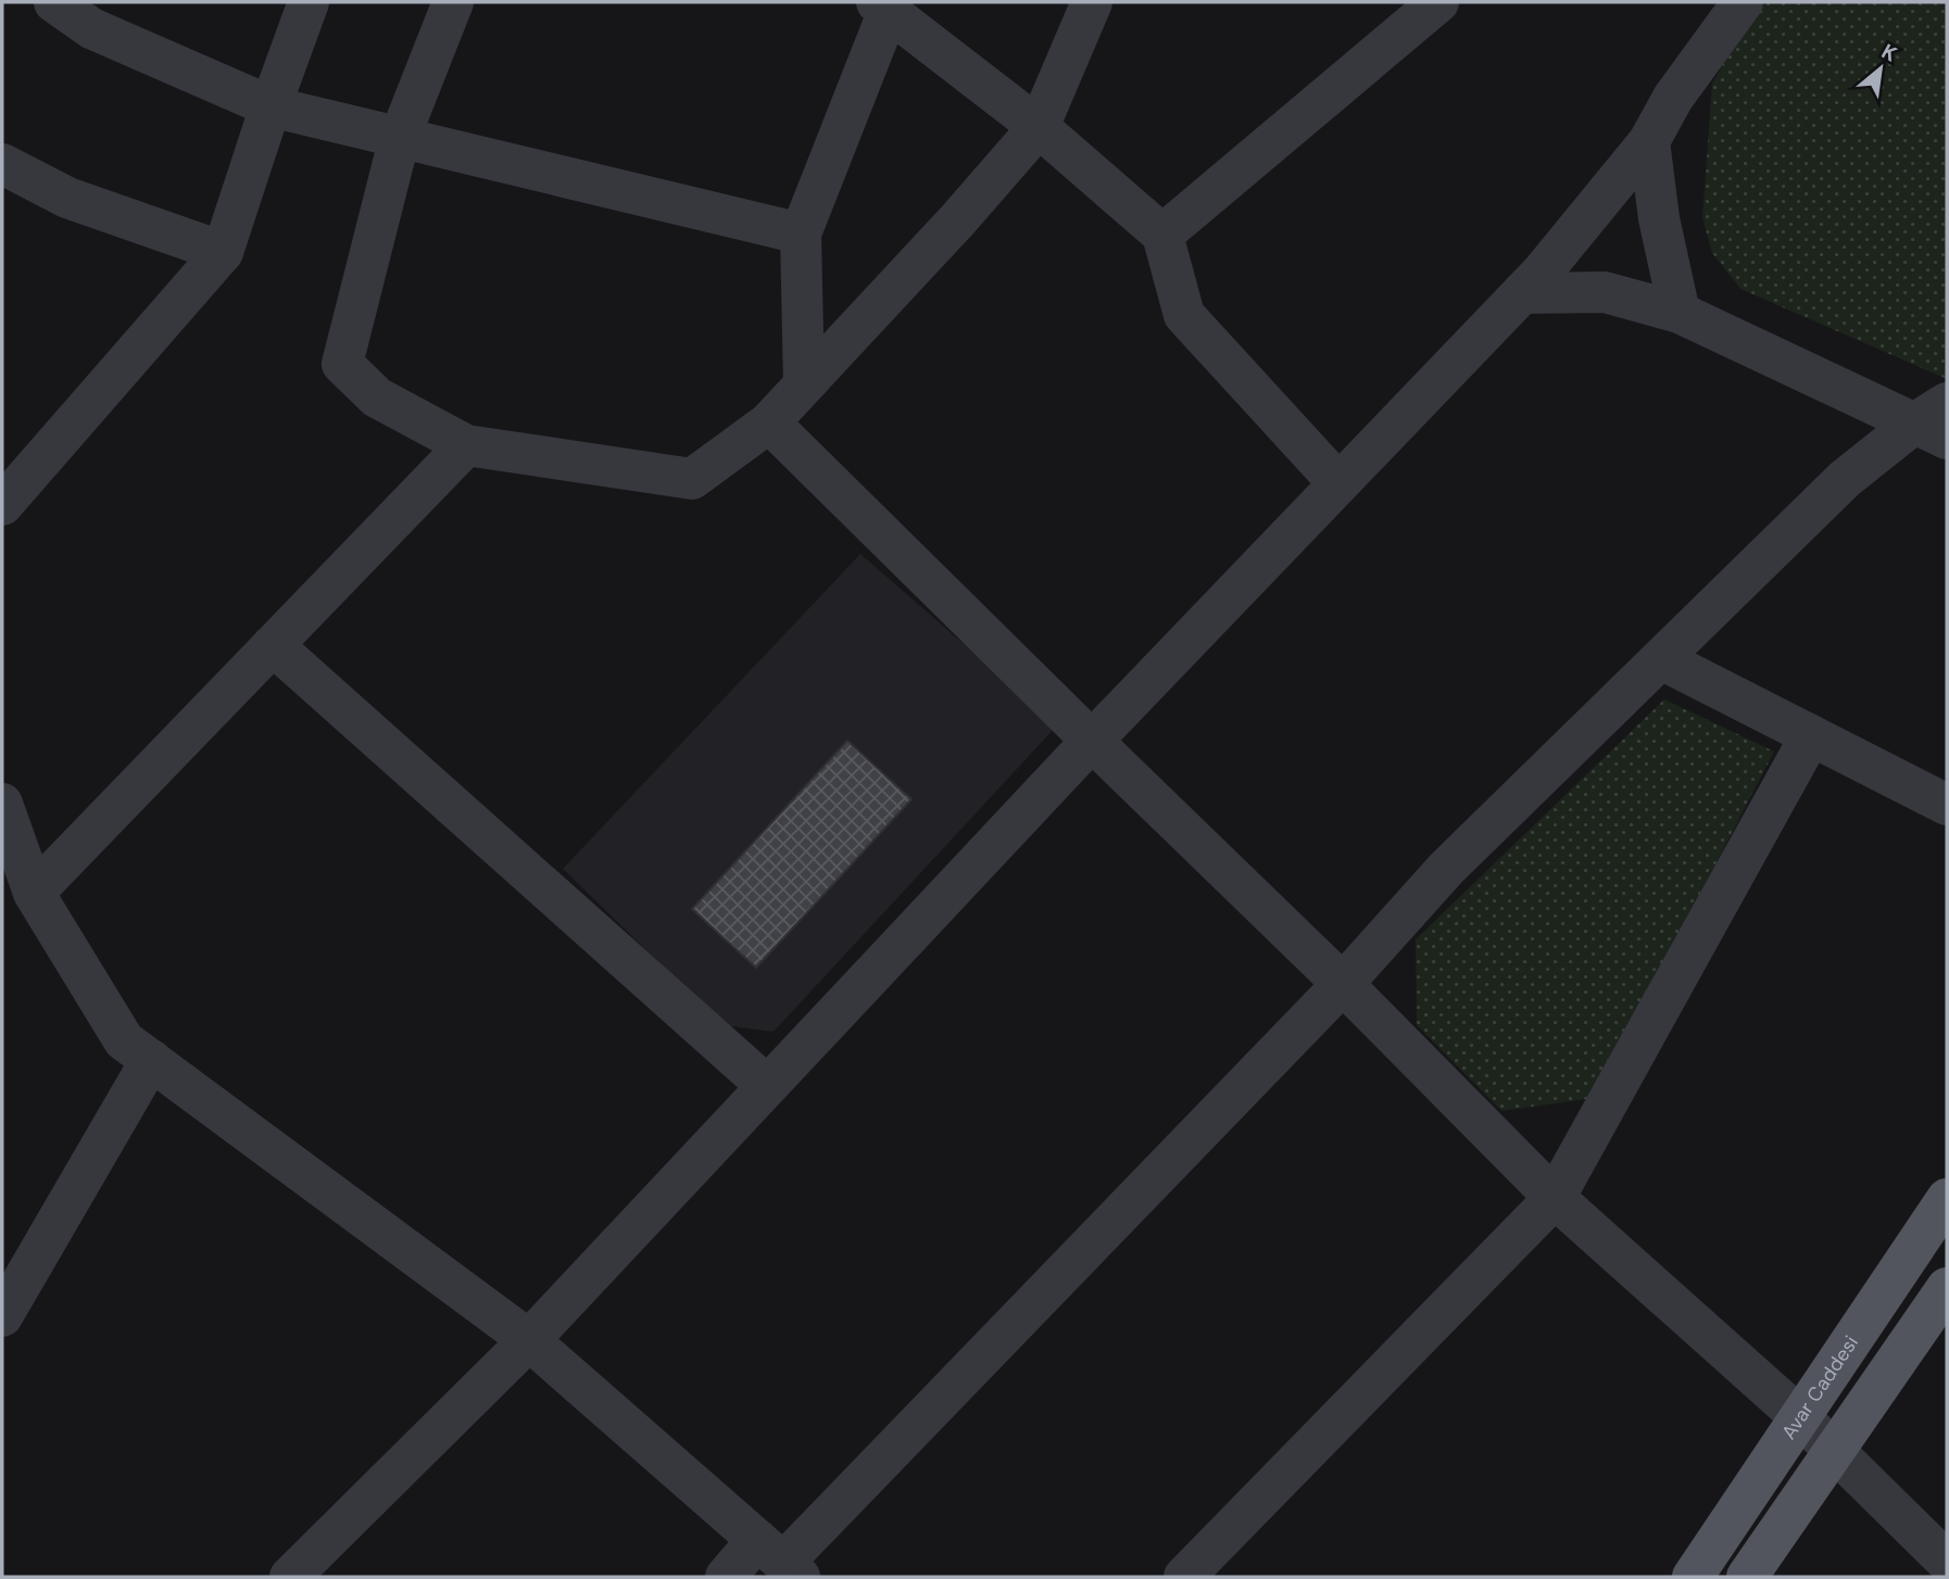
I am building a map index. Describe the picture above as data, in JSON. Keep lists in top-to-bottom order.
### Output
{
  "streets": {
    "main road": ["Avar Caddesi"]
  },
  "north": "top right"
}
